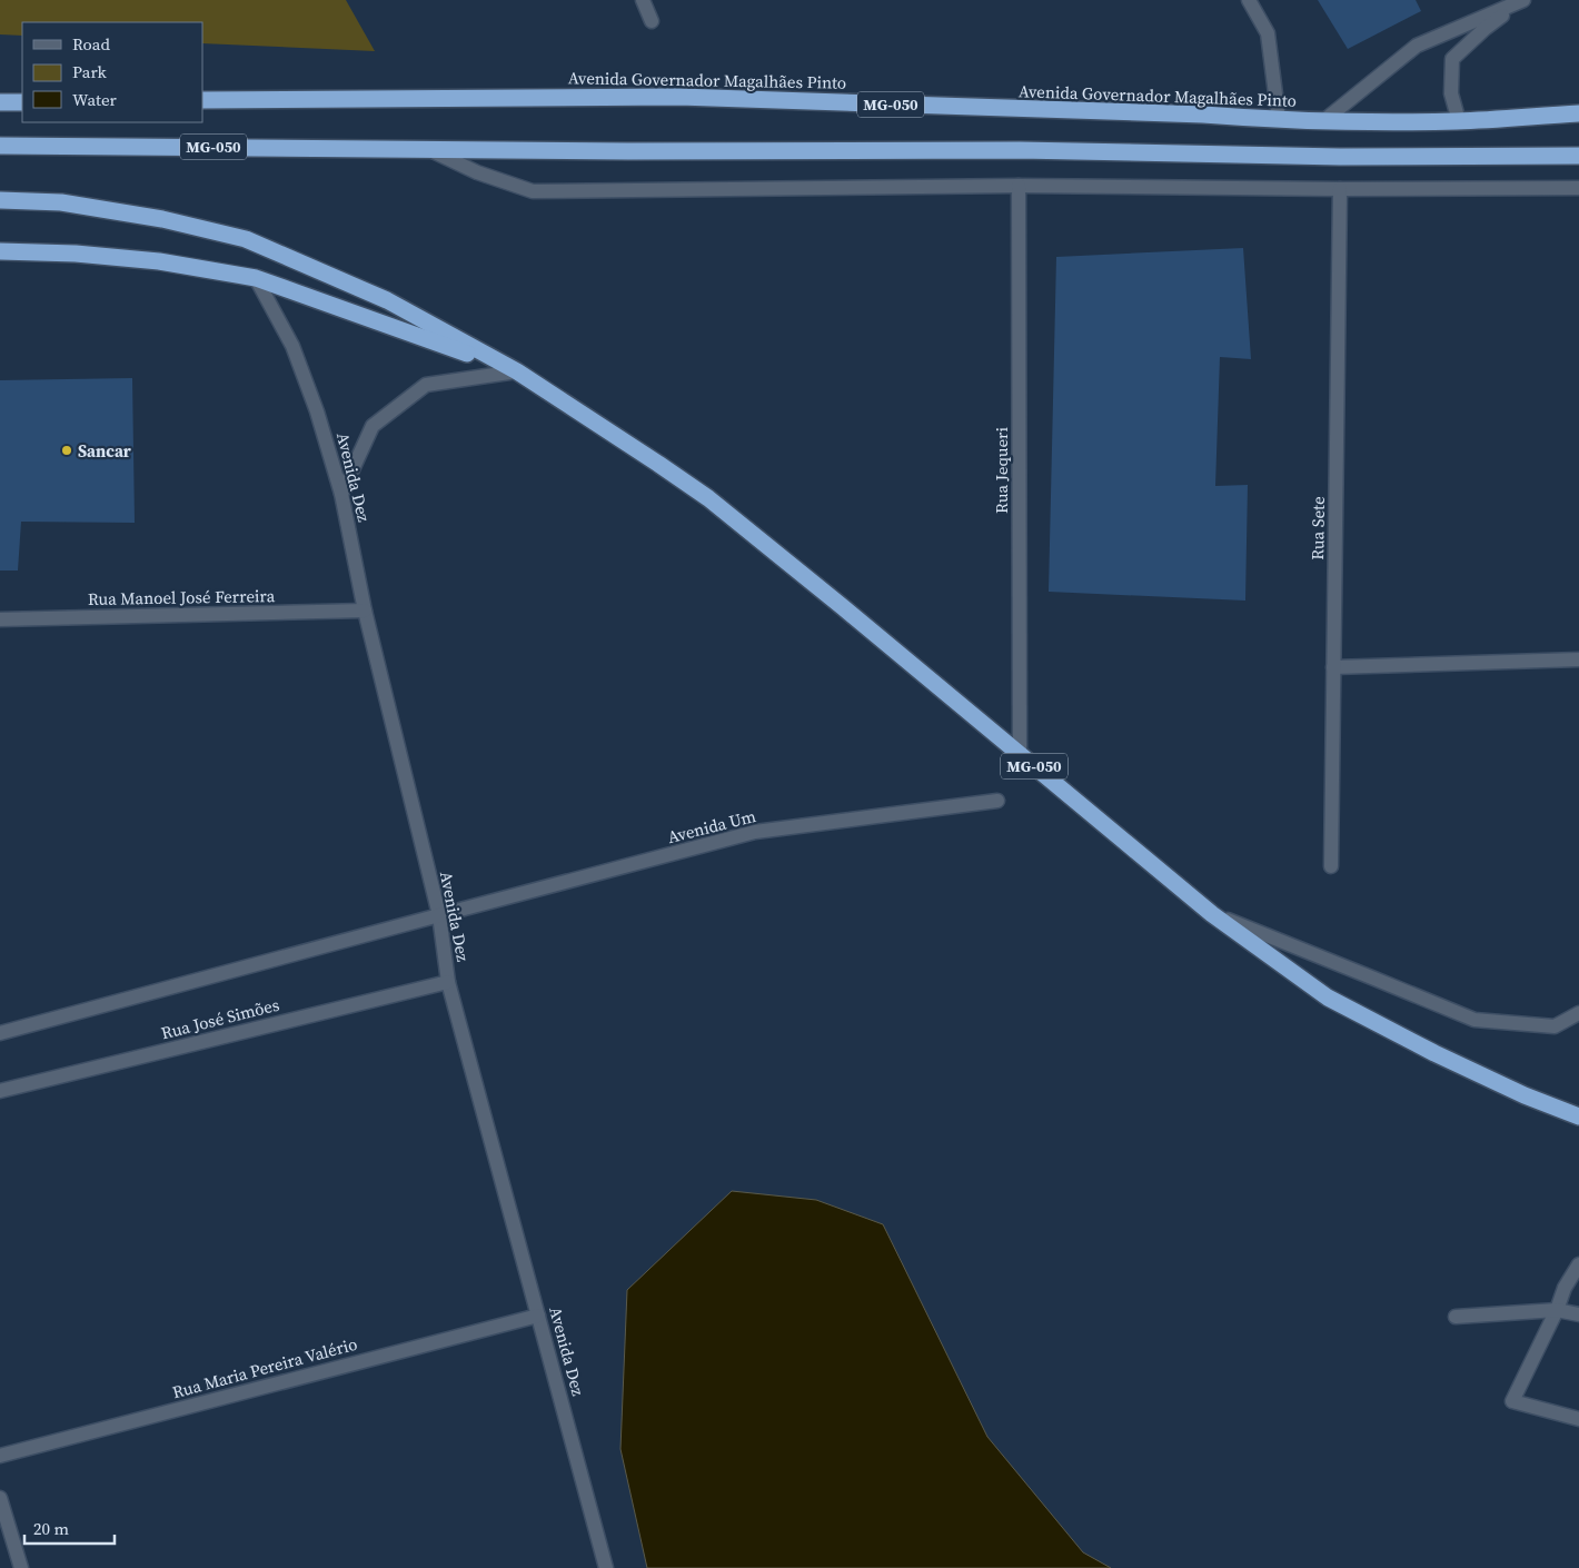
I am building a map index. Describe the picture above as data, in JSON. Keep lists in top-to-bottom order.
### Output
{
  "streets": {
    "highway": ["Avenida Governador Magalhães Pinto", "MG-050"],
    "street": [
      "Rua Jequeri",
      "Avenida Dez",
      "Rua Sete",
      "Rua Manoel José Ferreira",
      "Avenida Um",
      "Rua José Simões",
      "Rua Maria Pereira Valério"
    ]
  },
  "crossings": [
    ["MG-050", "Rua Jequeri"],
    ["Avenida Dez", "Rua Manoel José Ferreira"],
    ["Avenida Dez", "Avenida Um"],
    ["Avenida Dez", "Rua José Simões"],
    ["Avenida Dez", "Rua Maria Pereira Valério"]
  ],
  "places": ["Sancar"],
  "legend": ["Road", "Park", "Water"],
  "scale_bar": "20 m"
}
